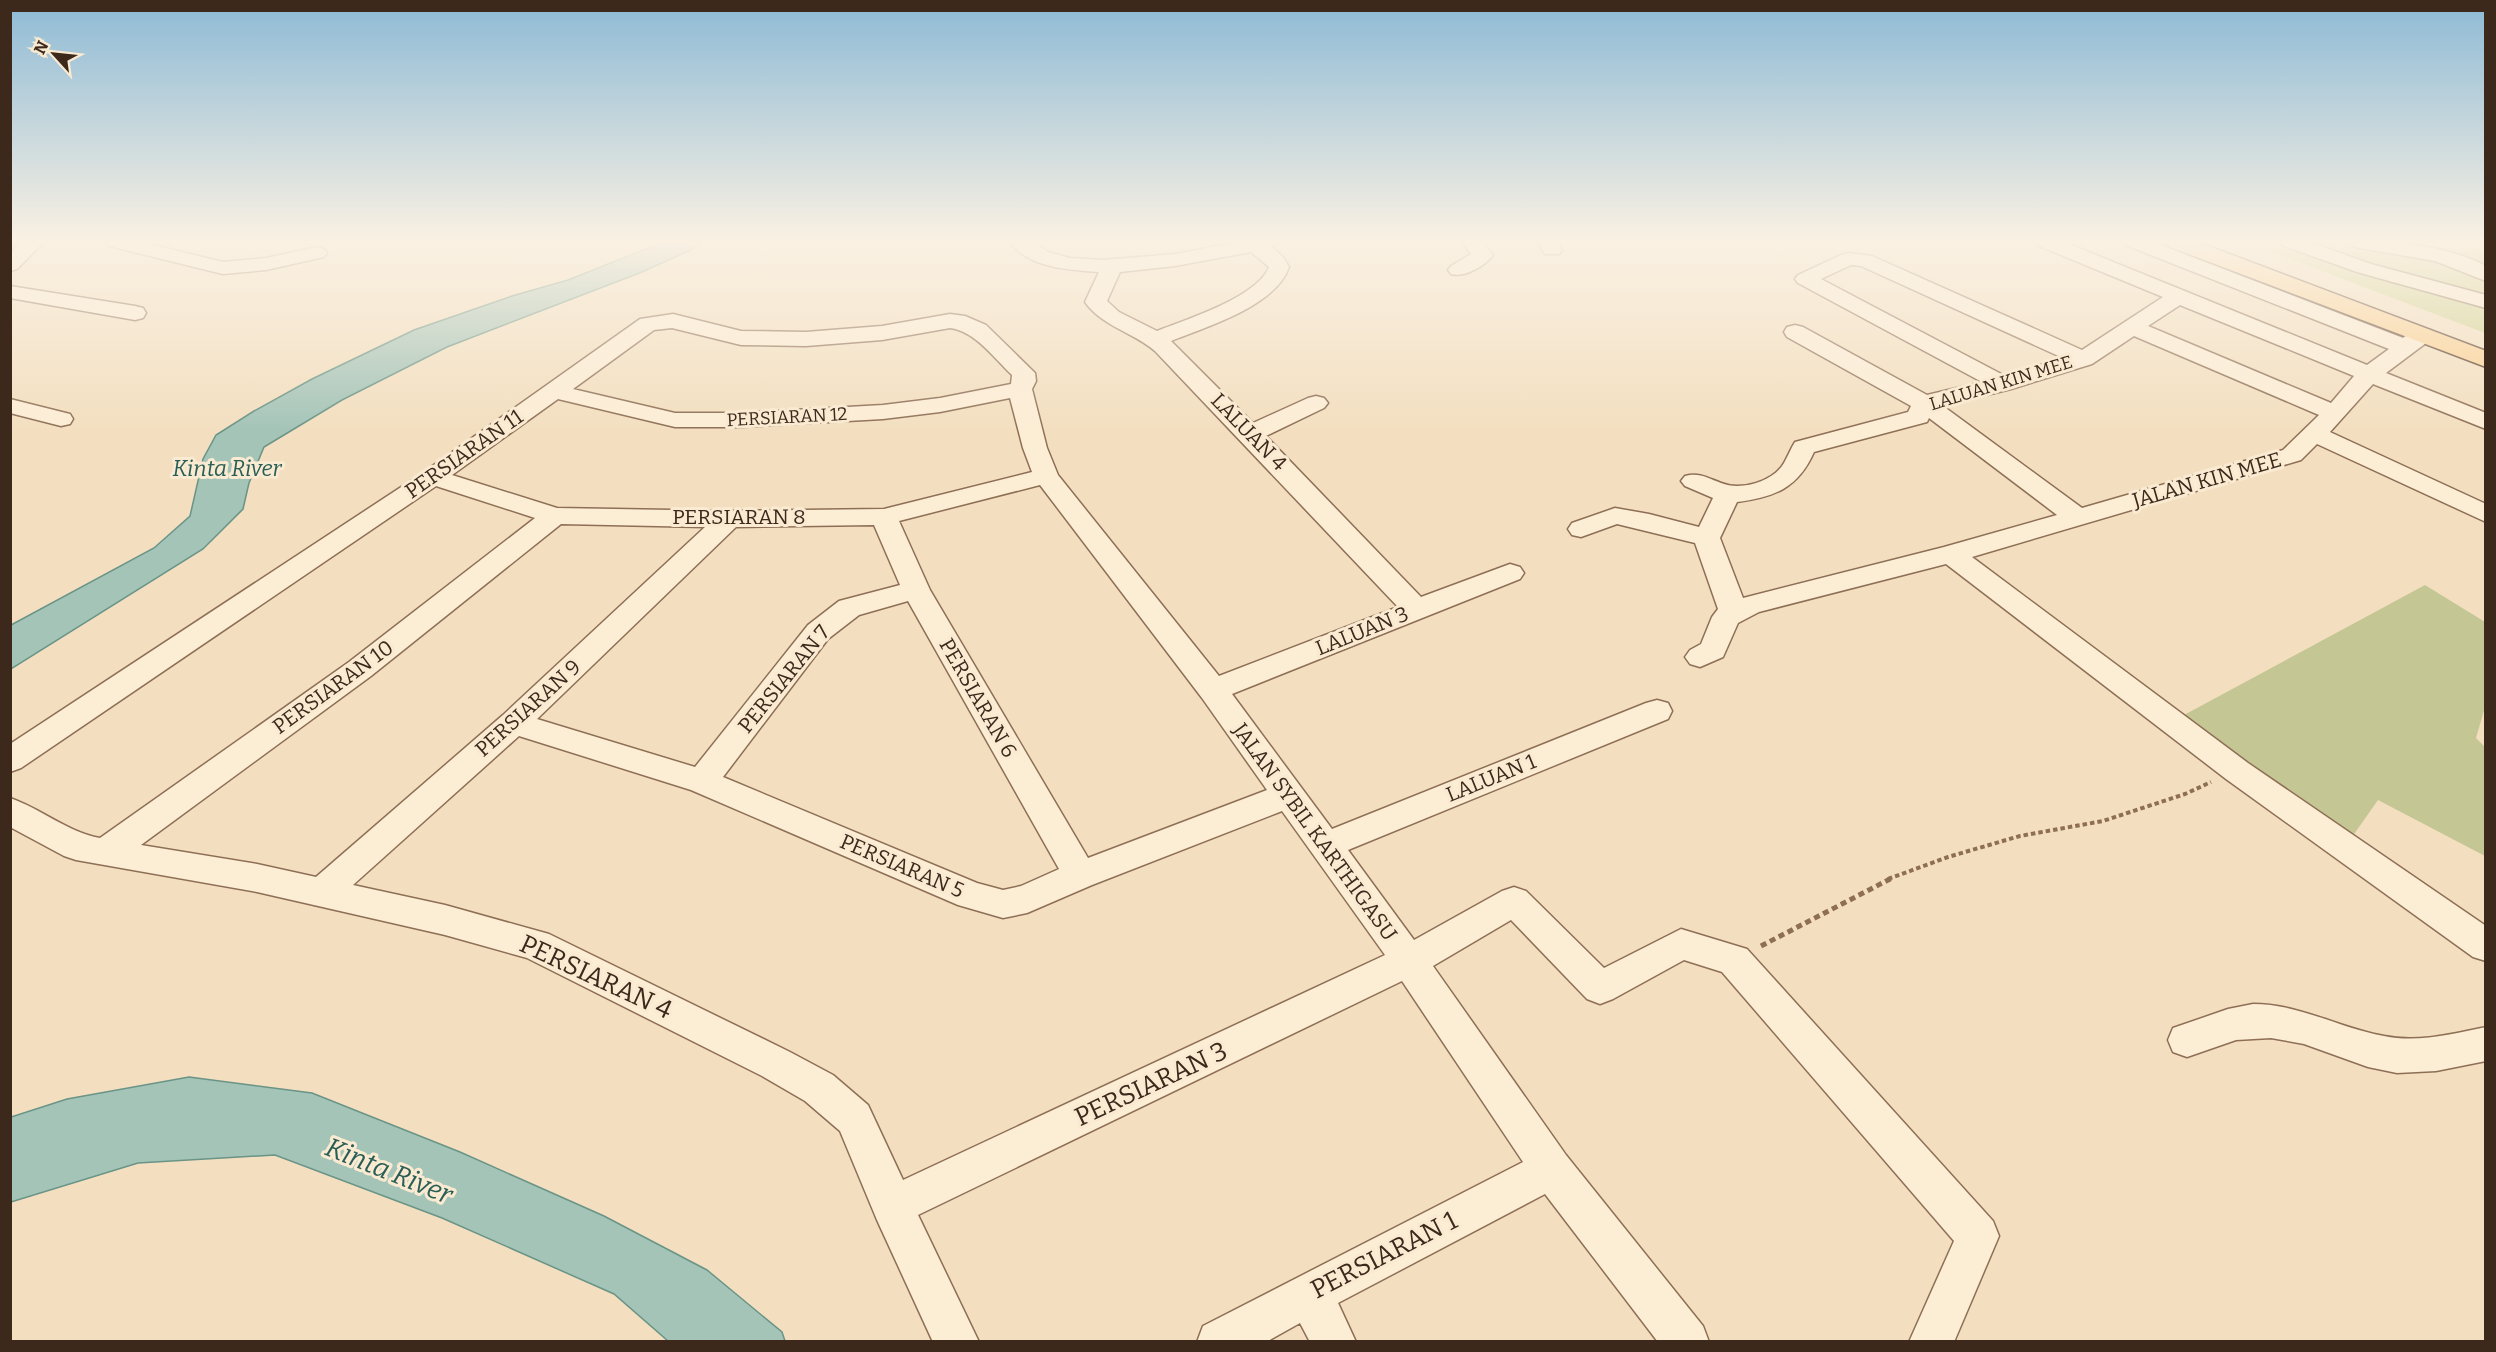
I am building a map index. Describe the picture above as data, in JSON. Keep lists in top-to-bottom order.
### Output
{
  "streets": {
    "street": [
      "LALUAN KIN MEE",
      "PERSIARAN 12",
      "LALUAN 4",
      "PERSIARAN 11",
      "JALAN KIN MEE",
      "PERSIARAN 8",
      "LALUAN 3",
      "PERSIARAN 7",
      "PERSIARAN 10",
      "PERSIARAN 6",
      "PERSIARAN 9",
      "LALUAN 1",
      "JALAN SYBIL KARTHIGASU",
      "PERSIARAN 5",
      "PERSIARAN 4",
      "PERSIARAN 3",
      "PERSIARAN 1"
    ]
  },
  "crossings": [
    ["PERSIARAN 12", "PERSIARAN 11"],
    ["PERSIARAN 12", "JALAN SYBIL KARTHIGASU"],
    ["LALUAN 4", "LALUAN 3"],
    ["PERSIARAN 11", "PERSIARAN 8"],
    ["PERSIARAN 11", "JALAN SYBIL KARTHIGASU"],
    ["PERSIARAN 8", "PERSIARAN 10"],
    ["PERSIARAN 8", "PERSIARAN 6"],
    ["PERSIARAN 8", "PERSIARAN 9"],
    ["PERSIARAN 8", "JALAN SYBIL KARTHIGASU"],
    ["LALUAN 3", "JALAN SYBIL KARTHIGASU"],
    ["PERSIARAN 7", "PERSIARAN 6"],
    ["PERSIARAN 7", "PERSIARAN 5"],
    ["PERSIARAN 10", "PERSIARAN 4"],
    ["PERSIARAN 6", "PERSIARAN 5"],
    ["PERSIARAN 9", "PERSIARAN 5"],
    ["PERSIARAN 9", "PERSIARAN 4"],
    ["LALUAN 1", "JALAN SYBIL KARTHIGASU"],
    ["JALAN SYBIL KARTHIGASU", "PERSIARAN 5"],
    ["JALAN SYBIL KARTHIGASU", "PERSIARAN 3"],
    ["JALAN SYBIL KARTHIGASU", "PERSIARAN 1"],
    ["PERSIARAN 4", "PERSIARAN 3"]
  ],
  "water": ["Kinta River"],
  "north": "top left"
}
